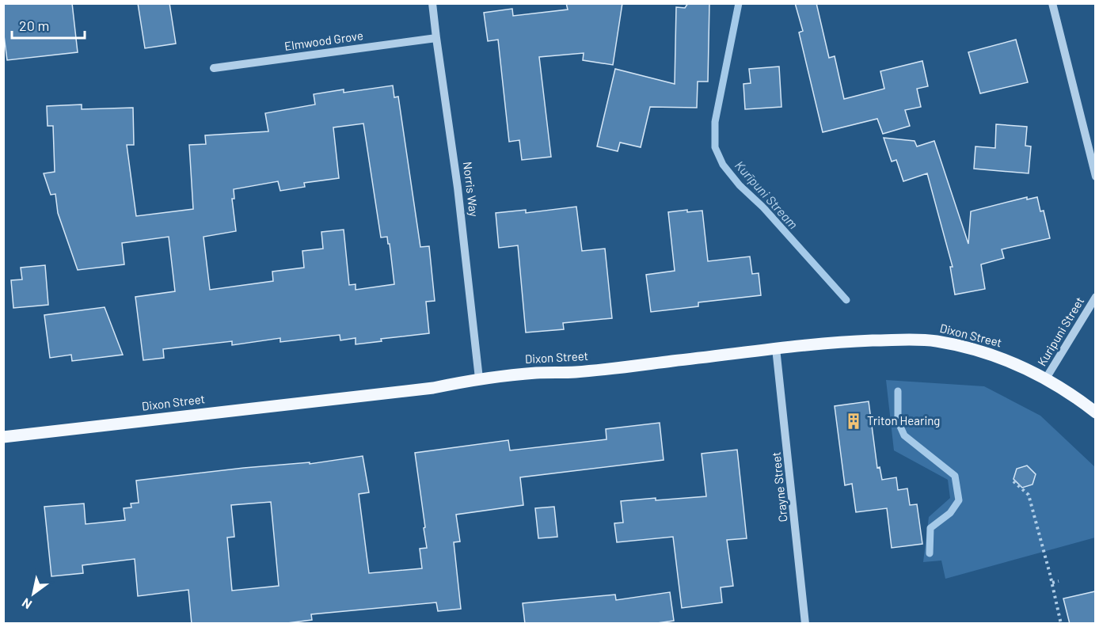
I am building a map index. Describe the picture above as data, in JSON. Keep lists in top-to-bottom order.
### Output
{
  "streets": {
    "main road": ["Dixon Street"],
    "street": [
      "Elmwood Grove",
      "Norris Way",
      "Kuripuni Street",
      "Crayne Street"
    ]
  },
  "crossings": [
    ["Elmwood Grove", "Norris Way"],
    ["Norris Way", "Dixon Street"],
    ["Kuripuni Street", "Dixon Street"],
    ["Dixon Street", "Crayne Street"]
  ],
  "water": ["Kurīpuni Stream"],
  "places": {
    "building": ["Triton Hearing"]
  },
  "scale_bar": "20 m",
  "north": "bottom left"
}
